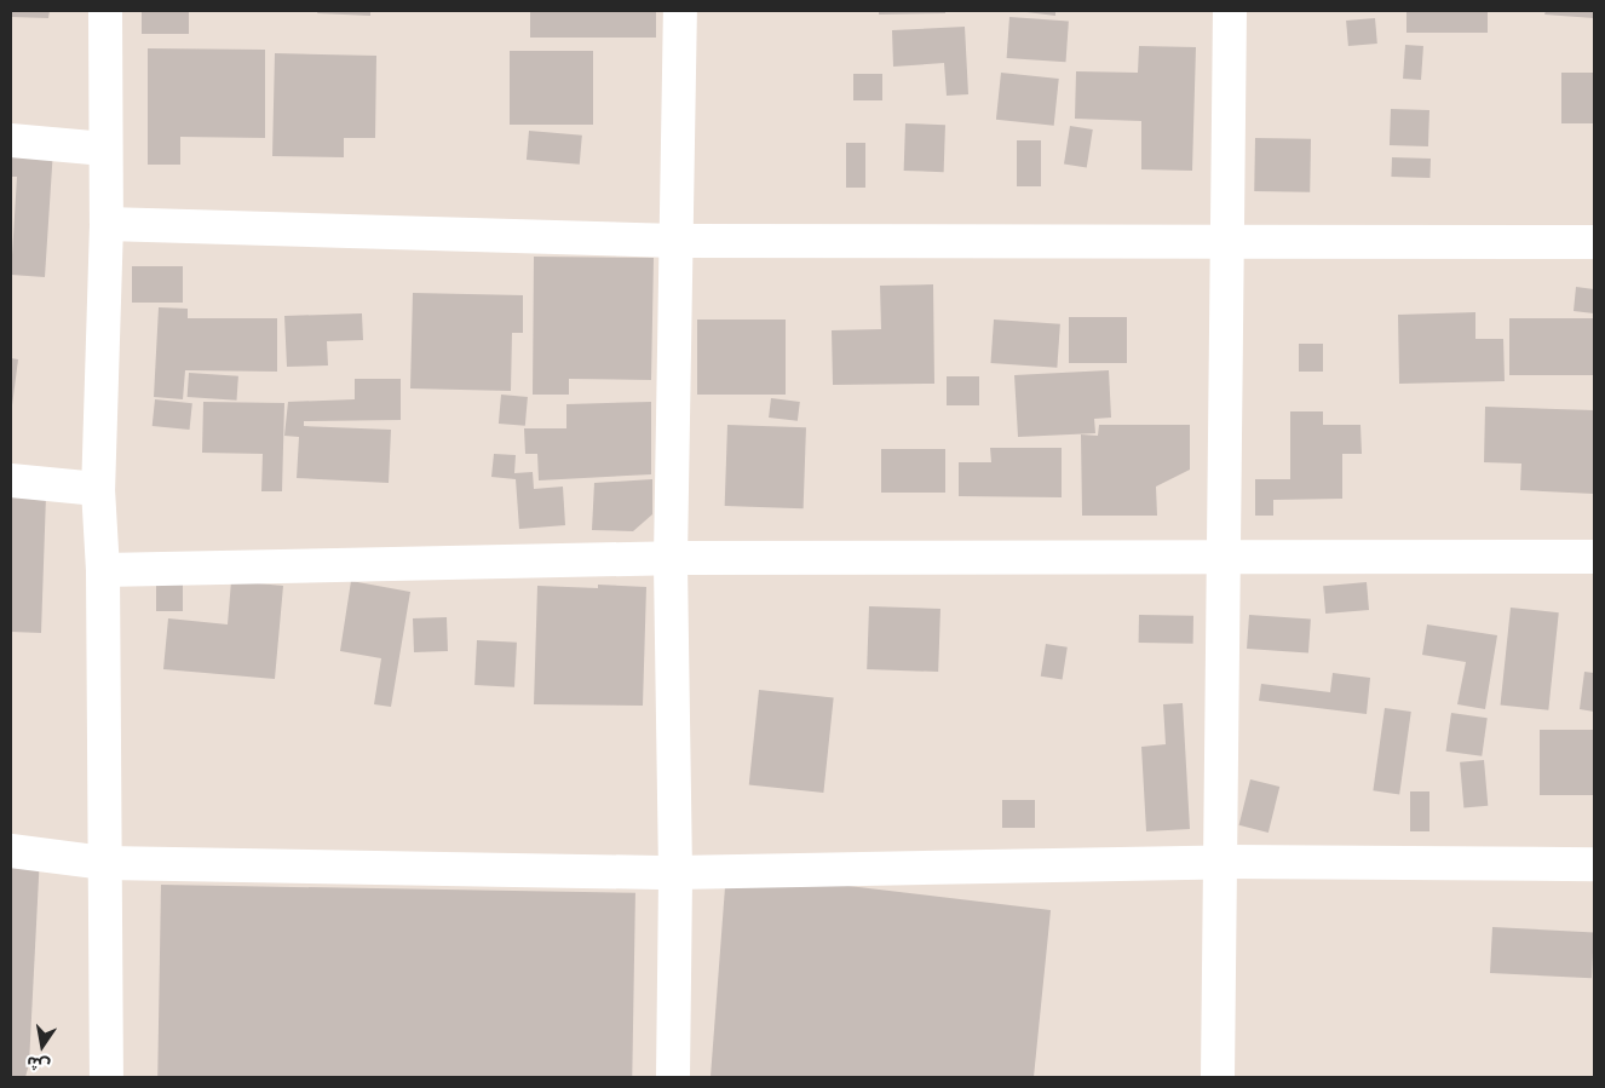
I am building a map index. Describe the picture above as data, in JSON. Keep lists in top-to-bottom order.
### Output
{
  "north": "bottom"
}
